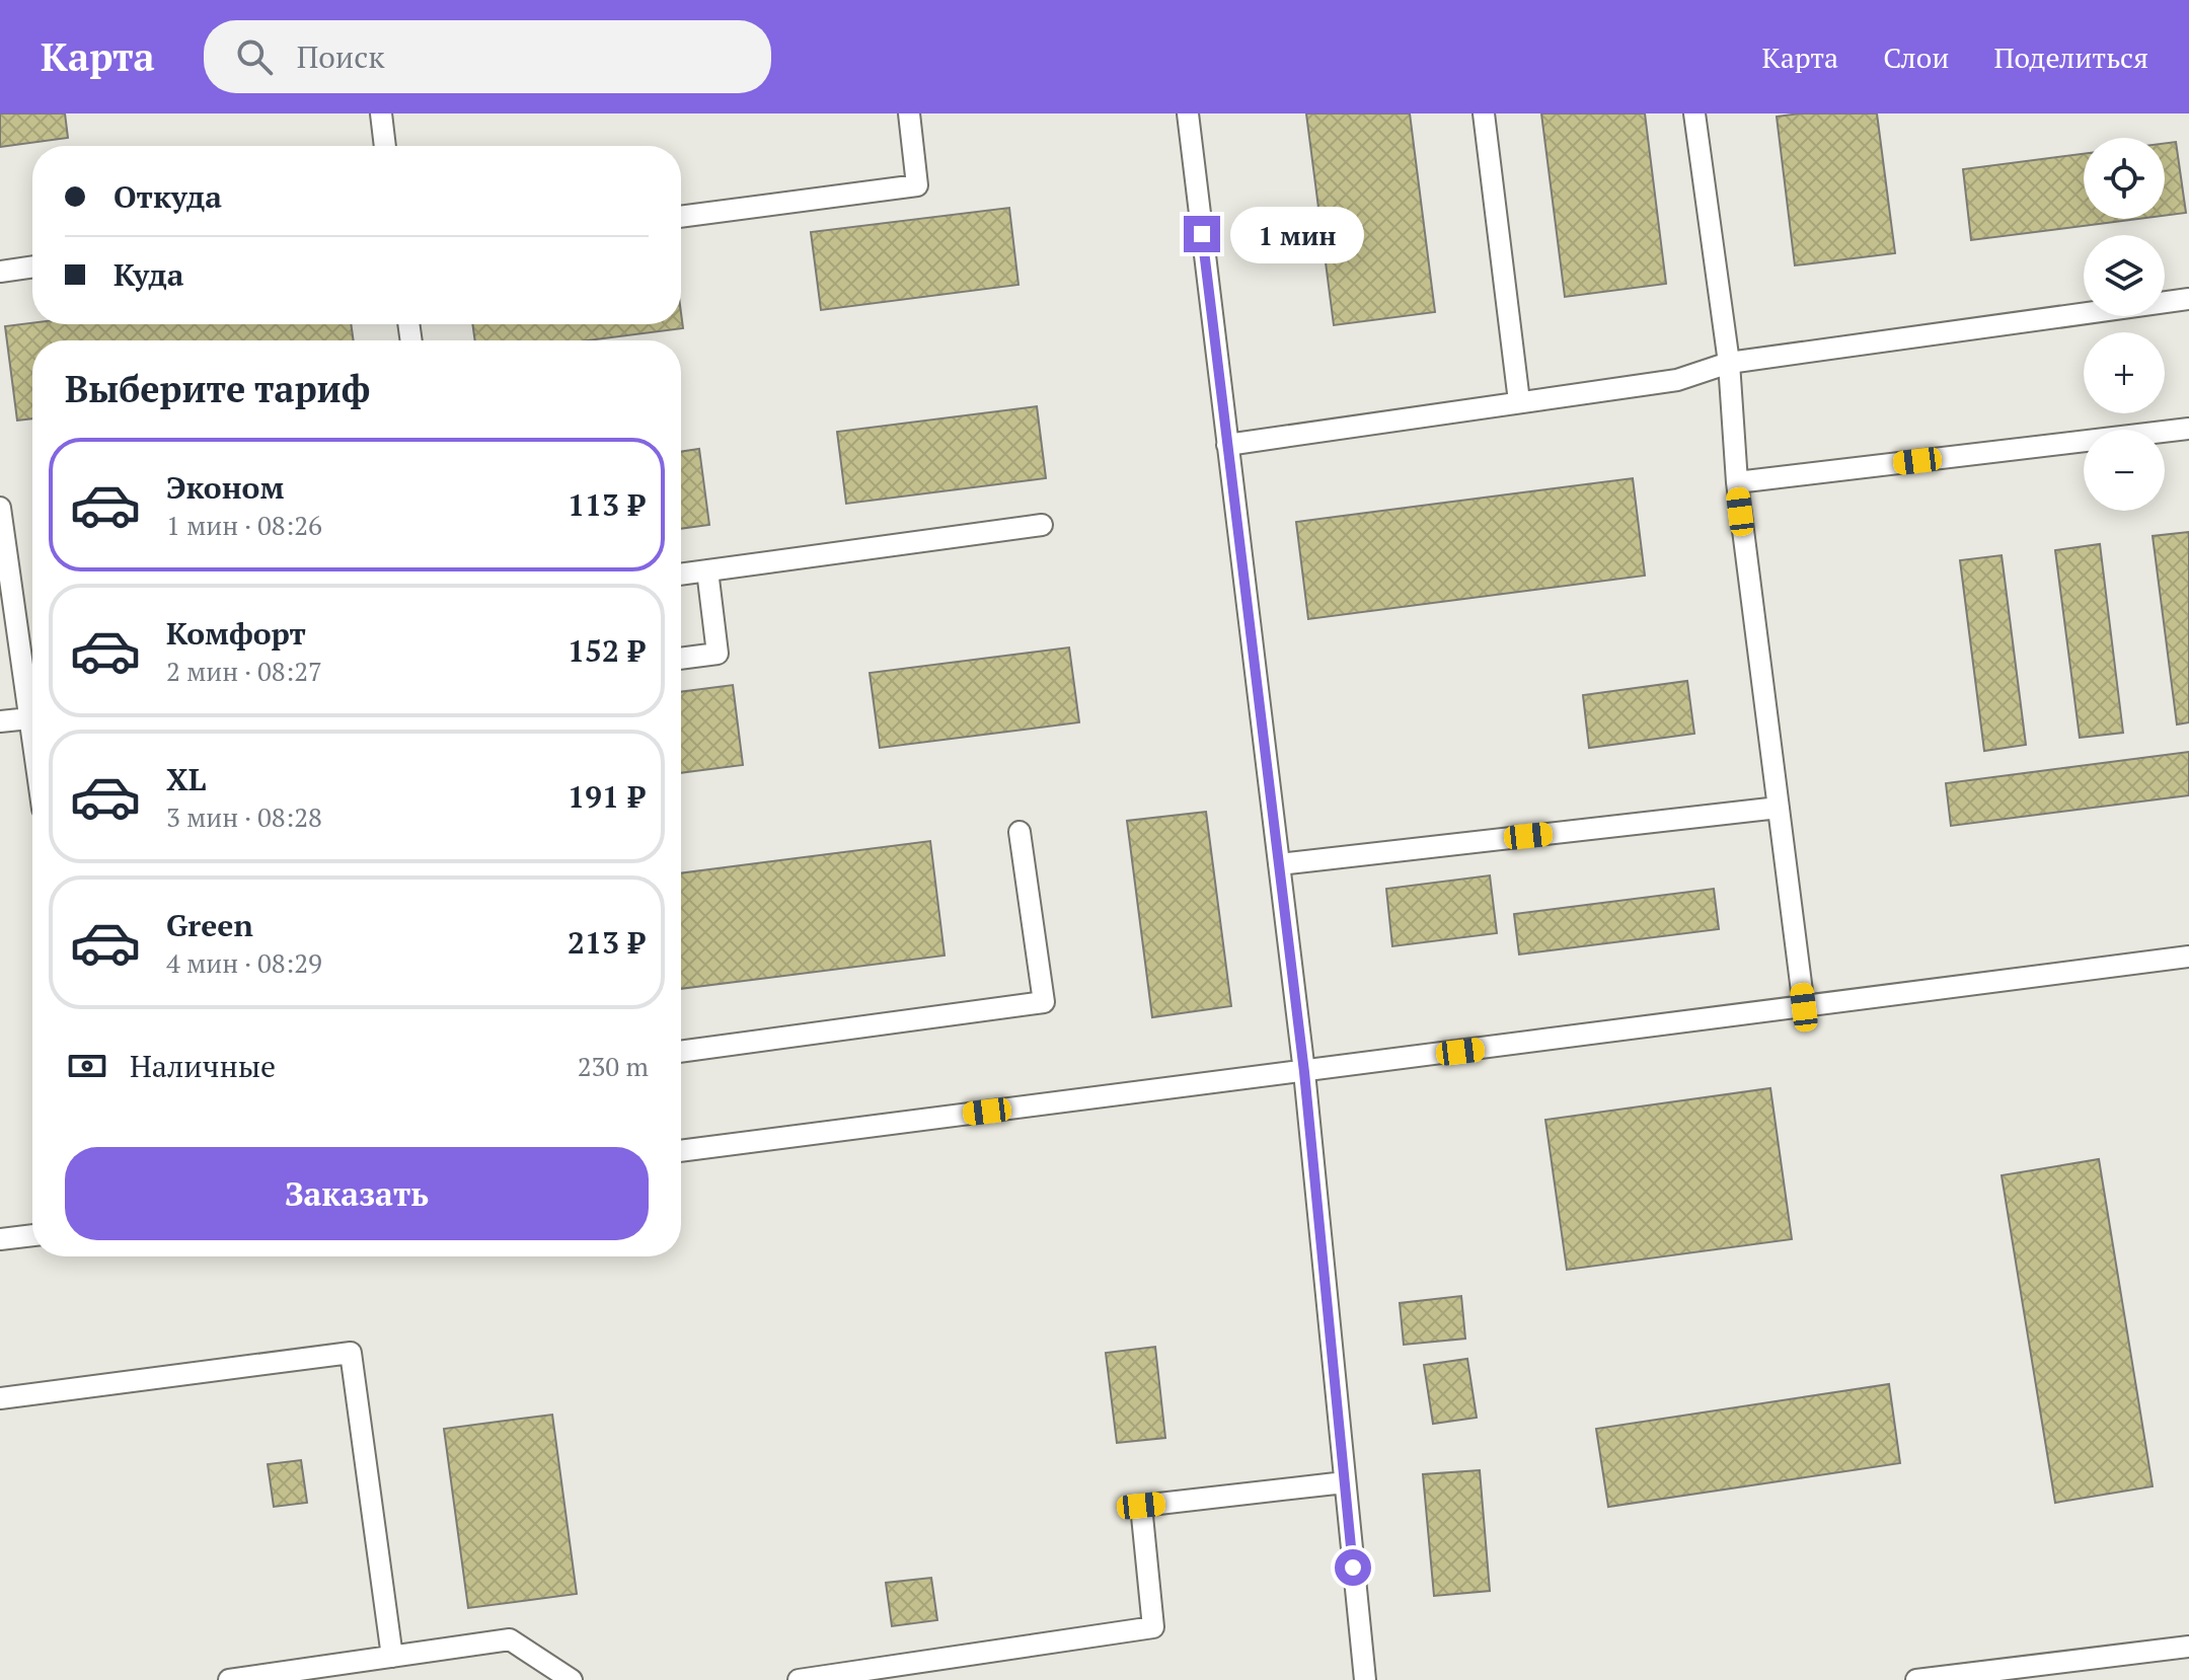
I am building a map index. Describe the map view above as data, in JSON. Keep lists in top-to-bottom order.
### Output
{
  "page": {
    "header": "Карта",
    "search": "Поиск",
    "nav": ["Карта", "Слои", "Поделиться"],
    "map_buttons": ["+", "−"],
    "banner": ["Откуда", "Куда"],
    "bubble": "1 мин",
    "heading": "Выберите тариф",
    "list": [
      {
        "name": "Эконом",
        "note": "1 мин · 08:26",
        "value": "113 ₽"
      },
      {
        "name": "Комфорт",
        "note": "2 мин · 08:27",
        "value": "152 ₽"
      },
      {
        "name": "XL",
        "note": "3 мин · 08:28",
        "value": "191 ₽"
      },
      {
        "name": "Green",
        "note": "4 мин · 08:29",
        "value": "213 ₽"
      }
    ],
    "pay": ["Наличные", "230 m"],
    "buttons": "Заказать"
  }
}
